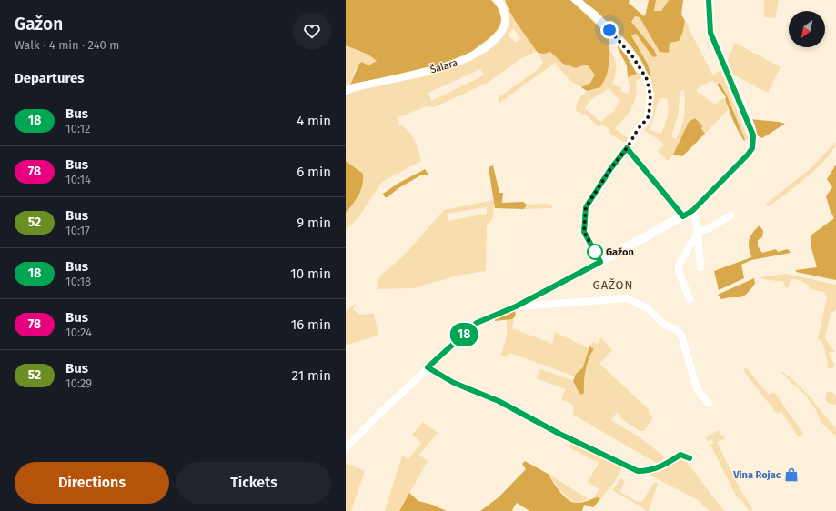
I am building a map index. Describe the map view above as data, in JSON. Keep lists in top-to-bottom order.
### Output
{
  "streets": {
    "street": ["Šalara"]
  },
  "districts": ["GAŽON"],
  "places": {
    "other": ["Gažon"],
    "shop": ["Vina Rojac"]
  },
  "lines": ["bus line 18"],
  "north": "bottom left",
  "page": {
    "heading": [
      ["Gažon", "Walk · 4 min · 240 m"],
      "Departures"
    ],
    "on_map": "18",
    "list": [
      {
        "mark": "18",
        "name": "Bus",
        "note": "10:12",
        "value": "4 min"
      },
      {
        "mark": "78",
        "name": "Bus",
        "note": "10:14",
        "value": "6 min"
      },
      {
        "mark": "52",
        "name": "Bus",
        "note": "10:17",
        "value": "9 min"
      },
      {
        "mark": "18",
        "name": "Bus",
        "note": "10:18",
        "value": "10 min"
      },
      {
        "mark": "78",
        "name": "Bus",
        "note": "10:24",
        "value": "16 min"
      },
      {
        "mark": "52",
        "name": "Bus",
        "note": "10:29",
        "value": "21 min"
      }
    ],
    "buttons": ["Directions", "Tickets"]
  }
}
